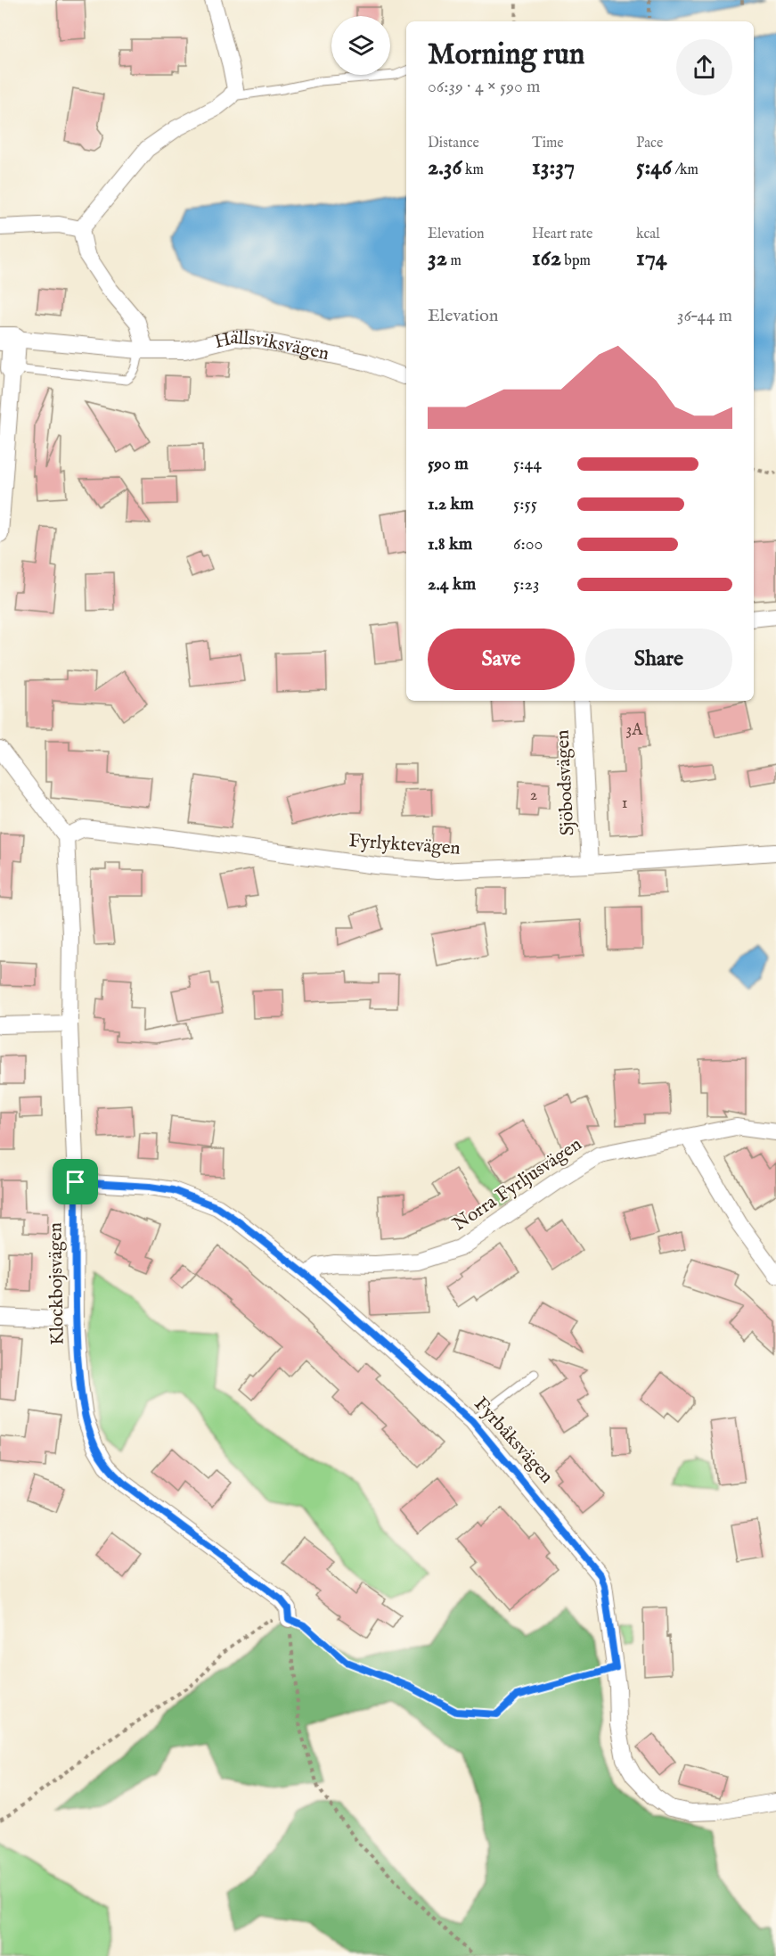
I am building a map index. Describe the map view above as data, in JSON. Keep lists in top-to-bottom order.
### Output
{
  "streets": {
    "street": [
      "Hällsviksvägen",
      "Sjöbodsvägen",
      "Fyrlyktevägen",
      "Norra Fyrljusvägen",
      "Klockbojsvägen",
      "Fyrbåksvägen"
    ]
  },
  "crossings": [
    ["Sjöbodsvägen", "Fyrlyktevägen"],
    ["Fyrlyktevägen", "Klockbojsvägen"],
    ["Norra Fyrljusvägen", "Fyrbåksvägen"],
    ["Klockbojsvägen", "Fyrbåksvägen"]
  ],
  "house_numbers": ["3A", "2", "1"],
  "page": {
    "heading": ["Morning run", "06:39 · 4 × 590 m"],
    "stats": [
      ["Distance", "2.36 km"],
      ["Time", "13:37"],
      ["Pace", "5:46 /km"],
      ["Elevation", "32 m"],
      ["Heart rate", "162 bpm"],
      ["kcal", "174"]
    ],
    "chart": ["Elevation", "36–44 m"],
    "list": [
      {
        "name": "590 m",
        "note": "5:44"
      },
      {
        "name": "1.2 km",
        "note": "5:55"
      },
      {
        "name": "1.8 km",
        "note": "6:00"
      },
      {
        "name": "2.4 km",
        "note": "5:23"
      }
    ],
    "buttons": ["Save", "Share"]
  }
}
